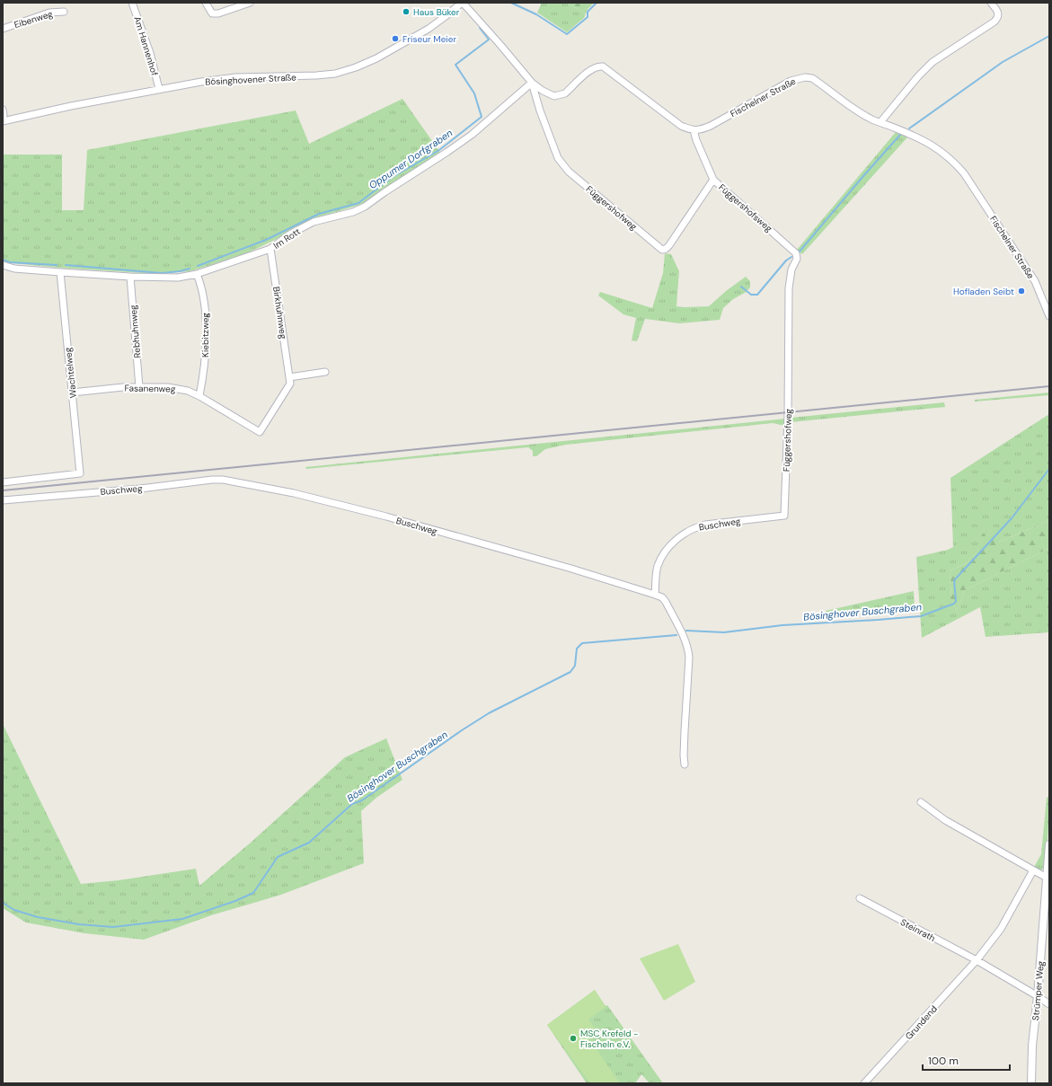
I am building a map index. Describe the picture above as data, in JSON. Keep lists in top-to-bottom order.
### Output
{
  "streets": {
    "street": [
      "Eibenweg",
      "Am Hannenhof",
      "Bösinghovener Straße",
      "Fischelner Straße",
      "Függershofweg",
      "Függershofsweg",
      "Im Rott",
      "Birkhuhnweg",
      "Rebhuhnweg",
      "Kiebitzweg",
      "Wachtelweg",
      "Fasanenweg",
      "Buschweg",
      "Steinrath",
      "Strümper Weg",
      "Grundend"
    ]
  },
  "crossings": [
    ["Am Hannenhof", "Bösinghovener Straße"],
    ["Fischelner Straße", "Függershofsweg"],
    ["Függershofweg", "Függershofsweg"],
    ["Függershofweg", "Im Rott"],
    ["Függershofweg", "Buschweg"],
    ["Im Rott", "Birkhuhnweg"],
    ["Im Rott", "Rebhuhnweg"],
    ["Im Rott", "Kiebitzweg"],
    ["Im Rott", "Wachtelweg"],
    ["Birkhuhnweg", "Fasanenweg"],
    ["Rebhuhnweg", "Fasanenweg"],
    ["Kiebitzweg", "Fasanenweg"],
    ["Wachtelweg", "Fasanenweg"],
    ["Steinrath", "Grundend"]
  ],
  "water": ["Oppumer Dorfgraben", "Bösinghover Buschgraben"],
  "places": [
    "Haus Büker",
    "Friseur Meier",
    "Hofladen Seibt",
    "MSC Krefeld - Fischeln e.V."
  ],
  "scale_bar": "100 m"
}
